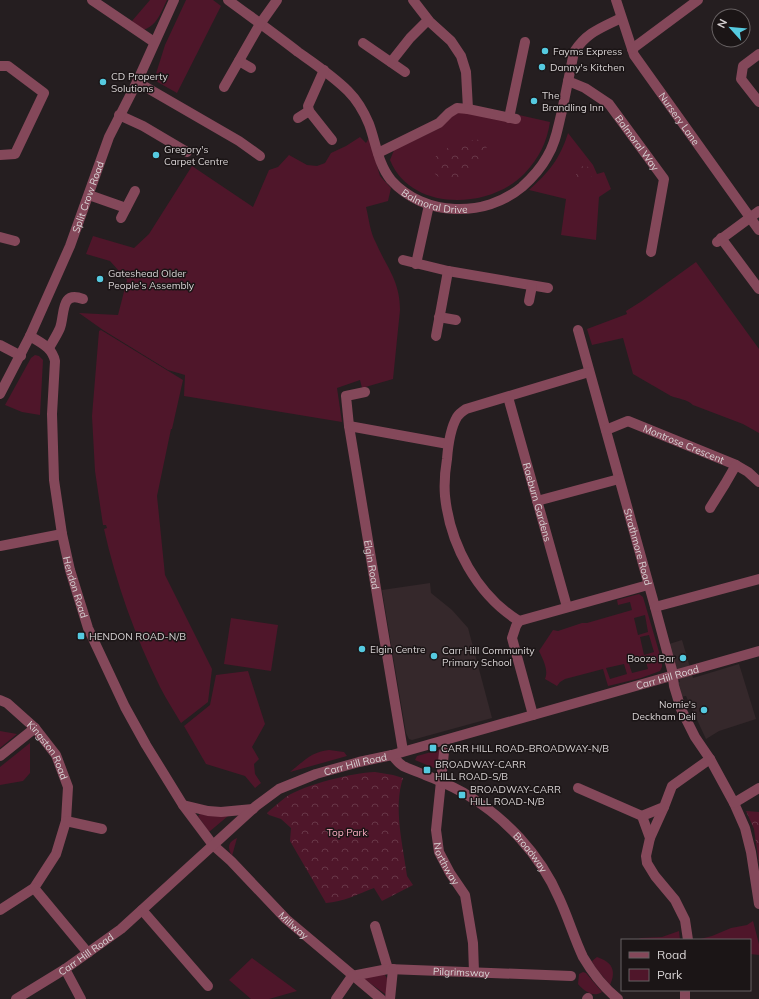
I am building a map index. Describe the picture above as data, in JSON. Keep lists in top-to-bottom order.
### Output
{
  "streets": {
    "street": [
      "Nursery Lane",
      "Balmoral Way",
      "Split Crow Road",
      "Balmoral Drive",
      "Montrose Crescent",
      "Raeburn Gardens",
      "Strathmore Road",
      "Elgin Road",
      "Hendon Road",
      "Carr Hill Road",
      "Kingston Road",
      "Broadway",
      "Northway",
      "Millway",
      "Pilgrimsway"
    ]
  },
  "crossings": [
    ["Nursery Lane", "Balmoral Drive"],
    ["Balmoral Way", "Balmoral Drive"],
    ["Montrose Crescent", "Strathmore Road"],
    ["Strathmore Road", "Carr Hill Road"],
    ["Elgin Road", "Carr Hill Road"],
    ["Hendon Road", "Carr Hill Road"],
    ["Hendon Road", "Millway"],
    ["Carr Hill Road", "Broadway"],
    ["Carr Hill Road", "Millway"],
    ["Broadway", "Northway"],
    ["Northway", "Pilgrimsway"],
    ["Millway", "Pilgrimsway"]
  ],
  "parks": ["Top Park"],
  "places": {
    "other": [
      "Fayms Express",
      "Danny's Kitchen",
      "CD Property Solutions",
      "The Brandling Inn",
      "Gregory's Carpet Centre",
      "Gateshead Older People's Assembly",
      "Elgin Centre",
      "Carr Hill Community Primary School",
      "Booze Bar",
      "Nomie's Deckham Deli"
    ],
    "transit": [
      "HENDON ROAD-N/B",
      "CARR HILL ROAD-BROADWAY-N/B",
      "BROADWAY-CARR HILL ROAD-S/B",
      "BROADWAY-CARR HILL ROAD-N/B"
    ]
  },
  "legend": ["Road", "Park"],
  "north": "top left"
}
